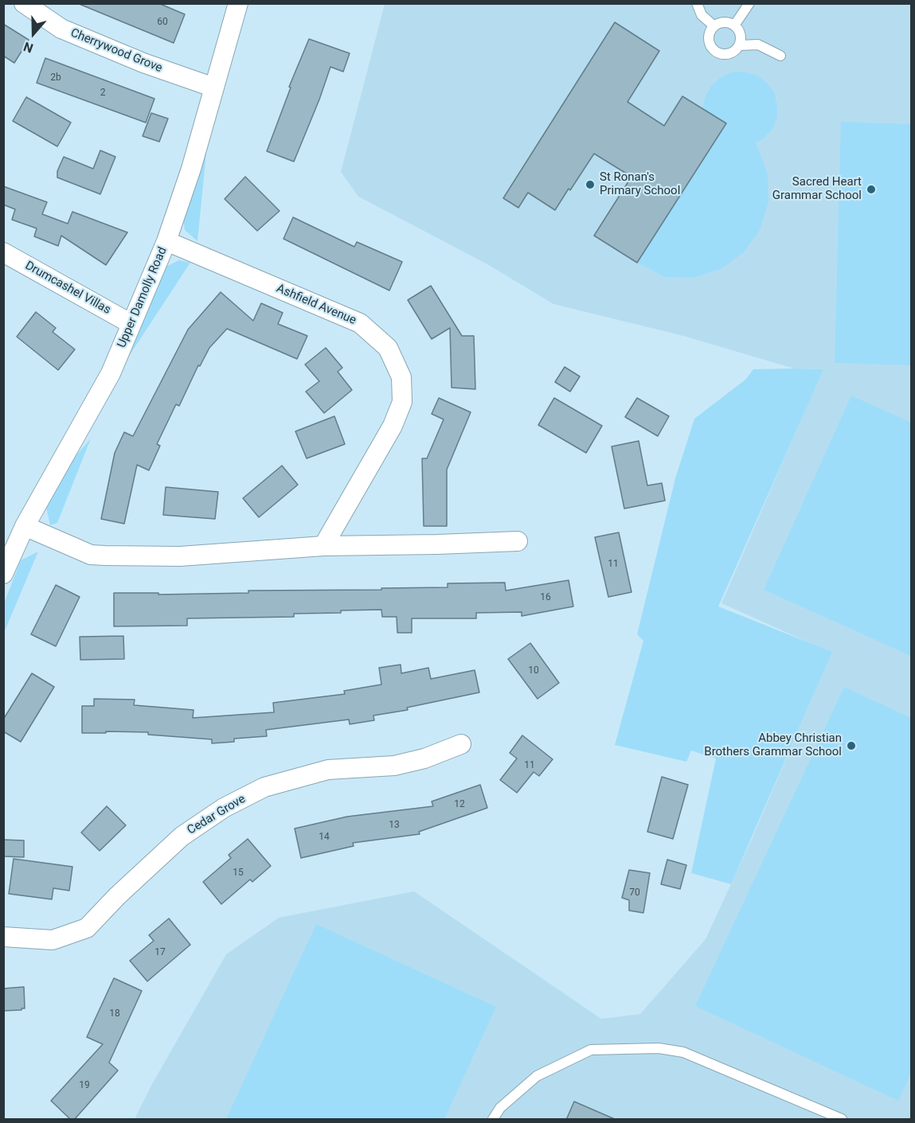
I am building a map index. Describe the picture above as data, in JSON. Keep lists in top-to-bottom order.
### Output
{
  "streets": {
    "street": [
      "Cherrywood Grove",
      "Drumcashel Villas",
      "Upper Damolly Road",
      "Ashfield Avenue",
      "Cedar Grove"
    ]
  },
  "crossings": [
    ["Cherrywood Grove", "Upper Damolly Road"],
    ["Drumcashel Villas", "Upper Damolly Road"],
    ["Upper Damolly Road", "Ashfield Avenue"]
  ],
  "places": ["St Ronan's Primary School", "Sacred Heart Grammar School", "Abbey Christian Brothers Grammar School"],
  "house_numbers": [
    "60",
    "2b",
    "2",
    "11",
    "16",
    "10",
    "11",
    "12",
    "13",
    "14",
    "15",
    "70",
    "17",
    "18",
    "19"
  ],
  "north": "bottom"
}
